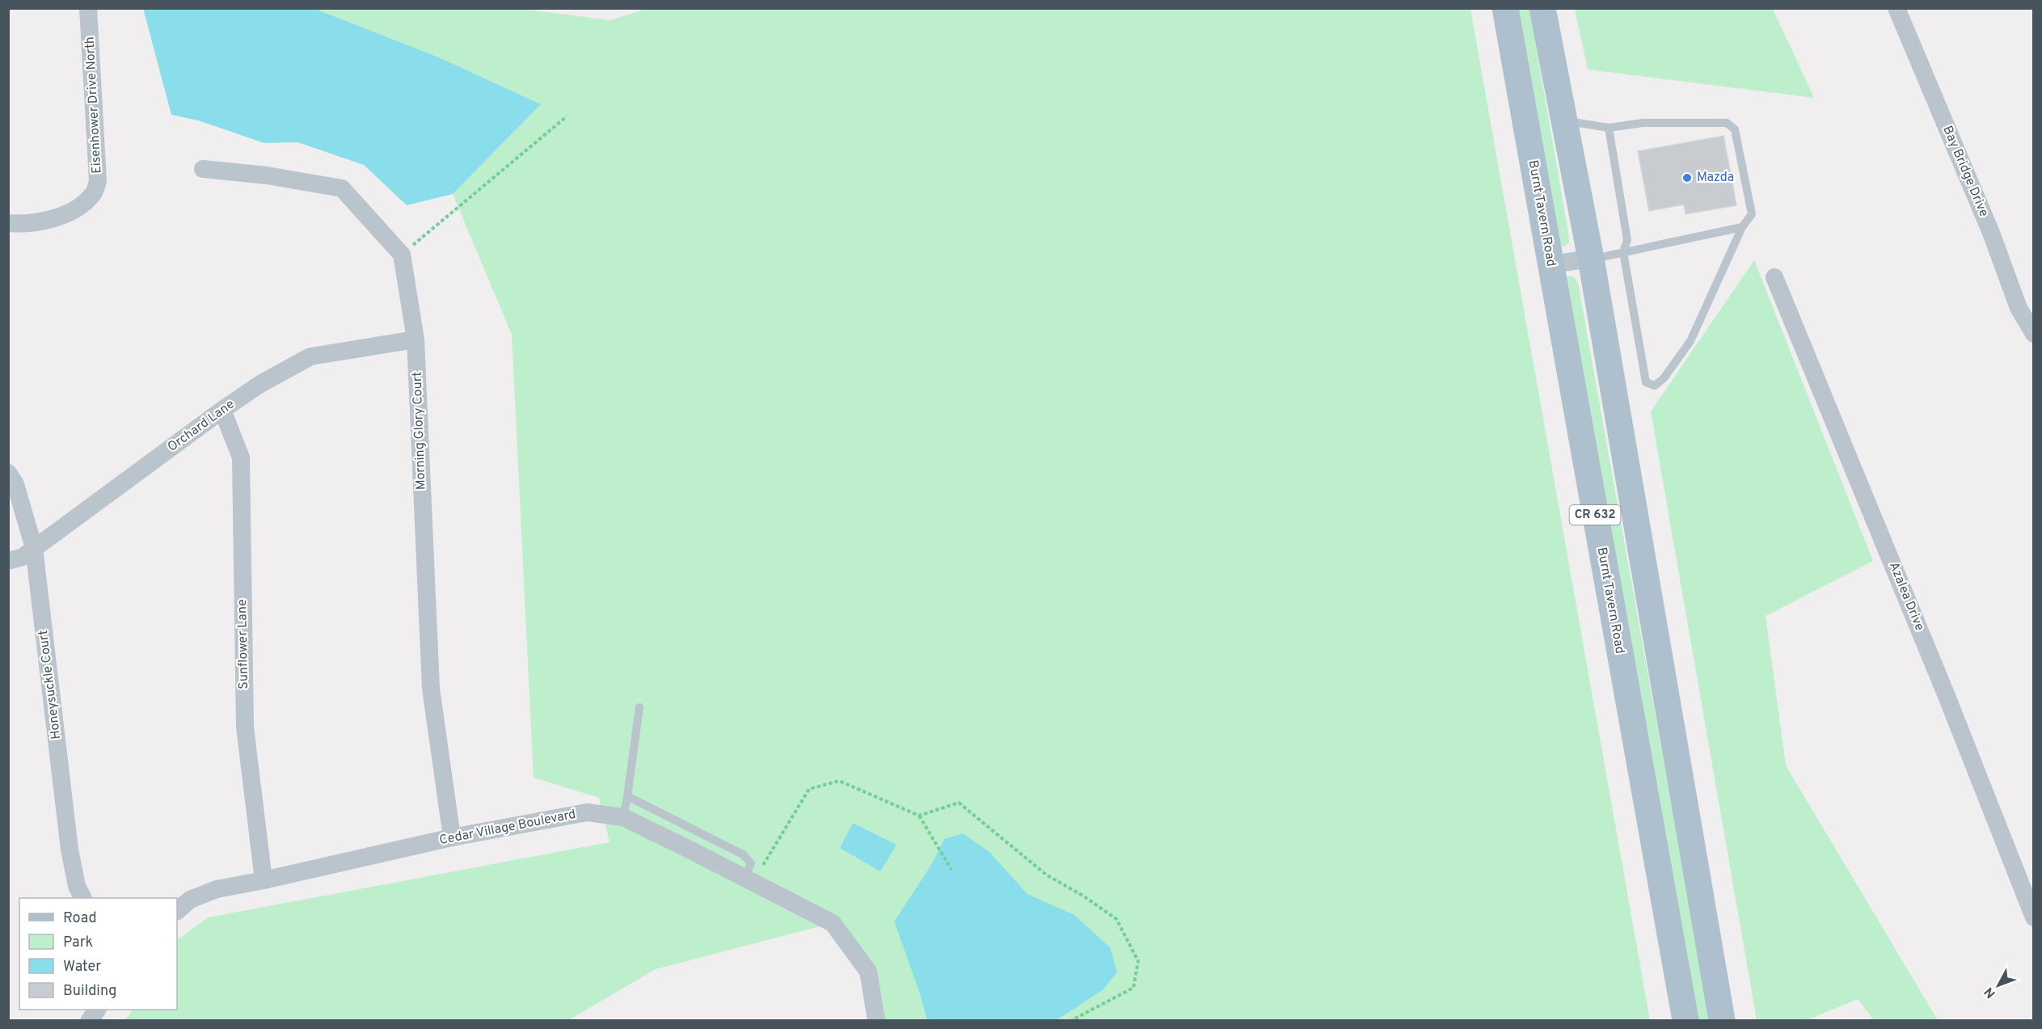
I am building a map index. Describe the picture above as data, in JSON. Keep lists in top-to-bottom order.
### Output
{
  "streets": {
    "main road": ["Burnt Tavern Road", "CR 632"],
    "street": [
      "Eisenhower Drive North",
      "Bay Bridge Drive",
      "Orchard Lane",
      "Morning Glory Court",
      "Azalea Drive",
      "Sunflower Lane",
      "Honeysuckle Court",
      "Cedar Village Boulevard"
    ]
  },
  "crossings": [
    ["Orchard Lane", "Morning Glory Court"],
    ["Orchard Lane", "Sunflower Lane"],
    ["Orchard Lane", "Honeysuckle Court"],
    ["Morning Glory Court", "Cedar Village Boulevard"],
    ["Sunflower Lane", "Cedar Village Boulevard"]
  ],
  "places": ["Mazda"],
  "legend": [
    "Road",
    "Park",
    "Water",
    "Building"
  ],
  "north": "bottom left"
}
